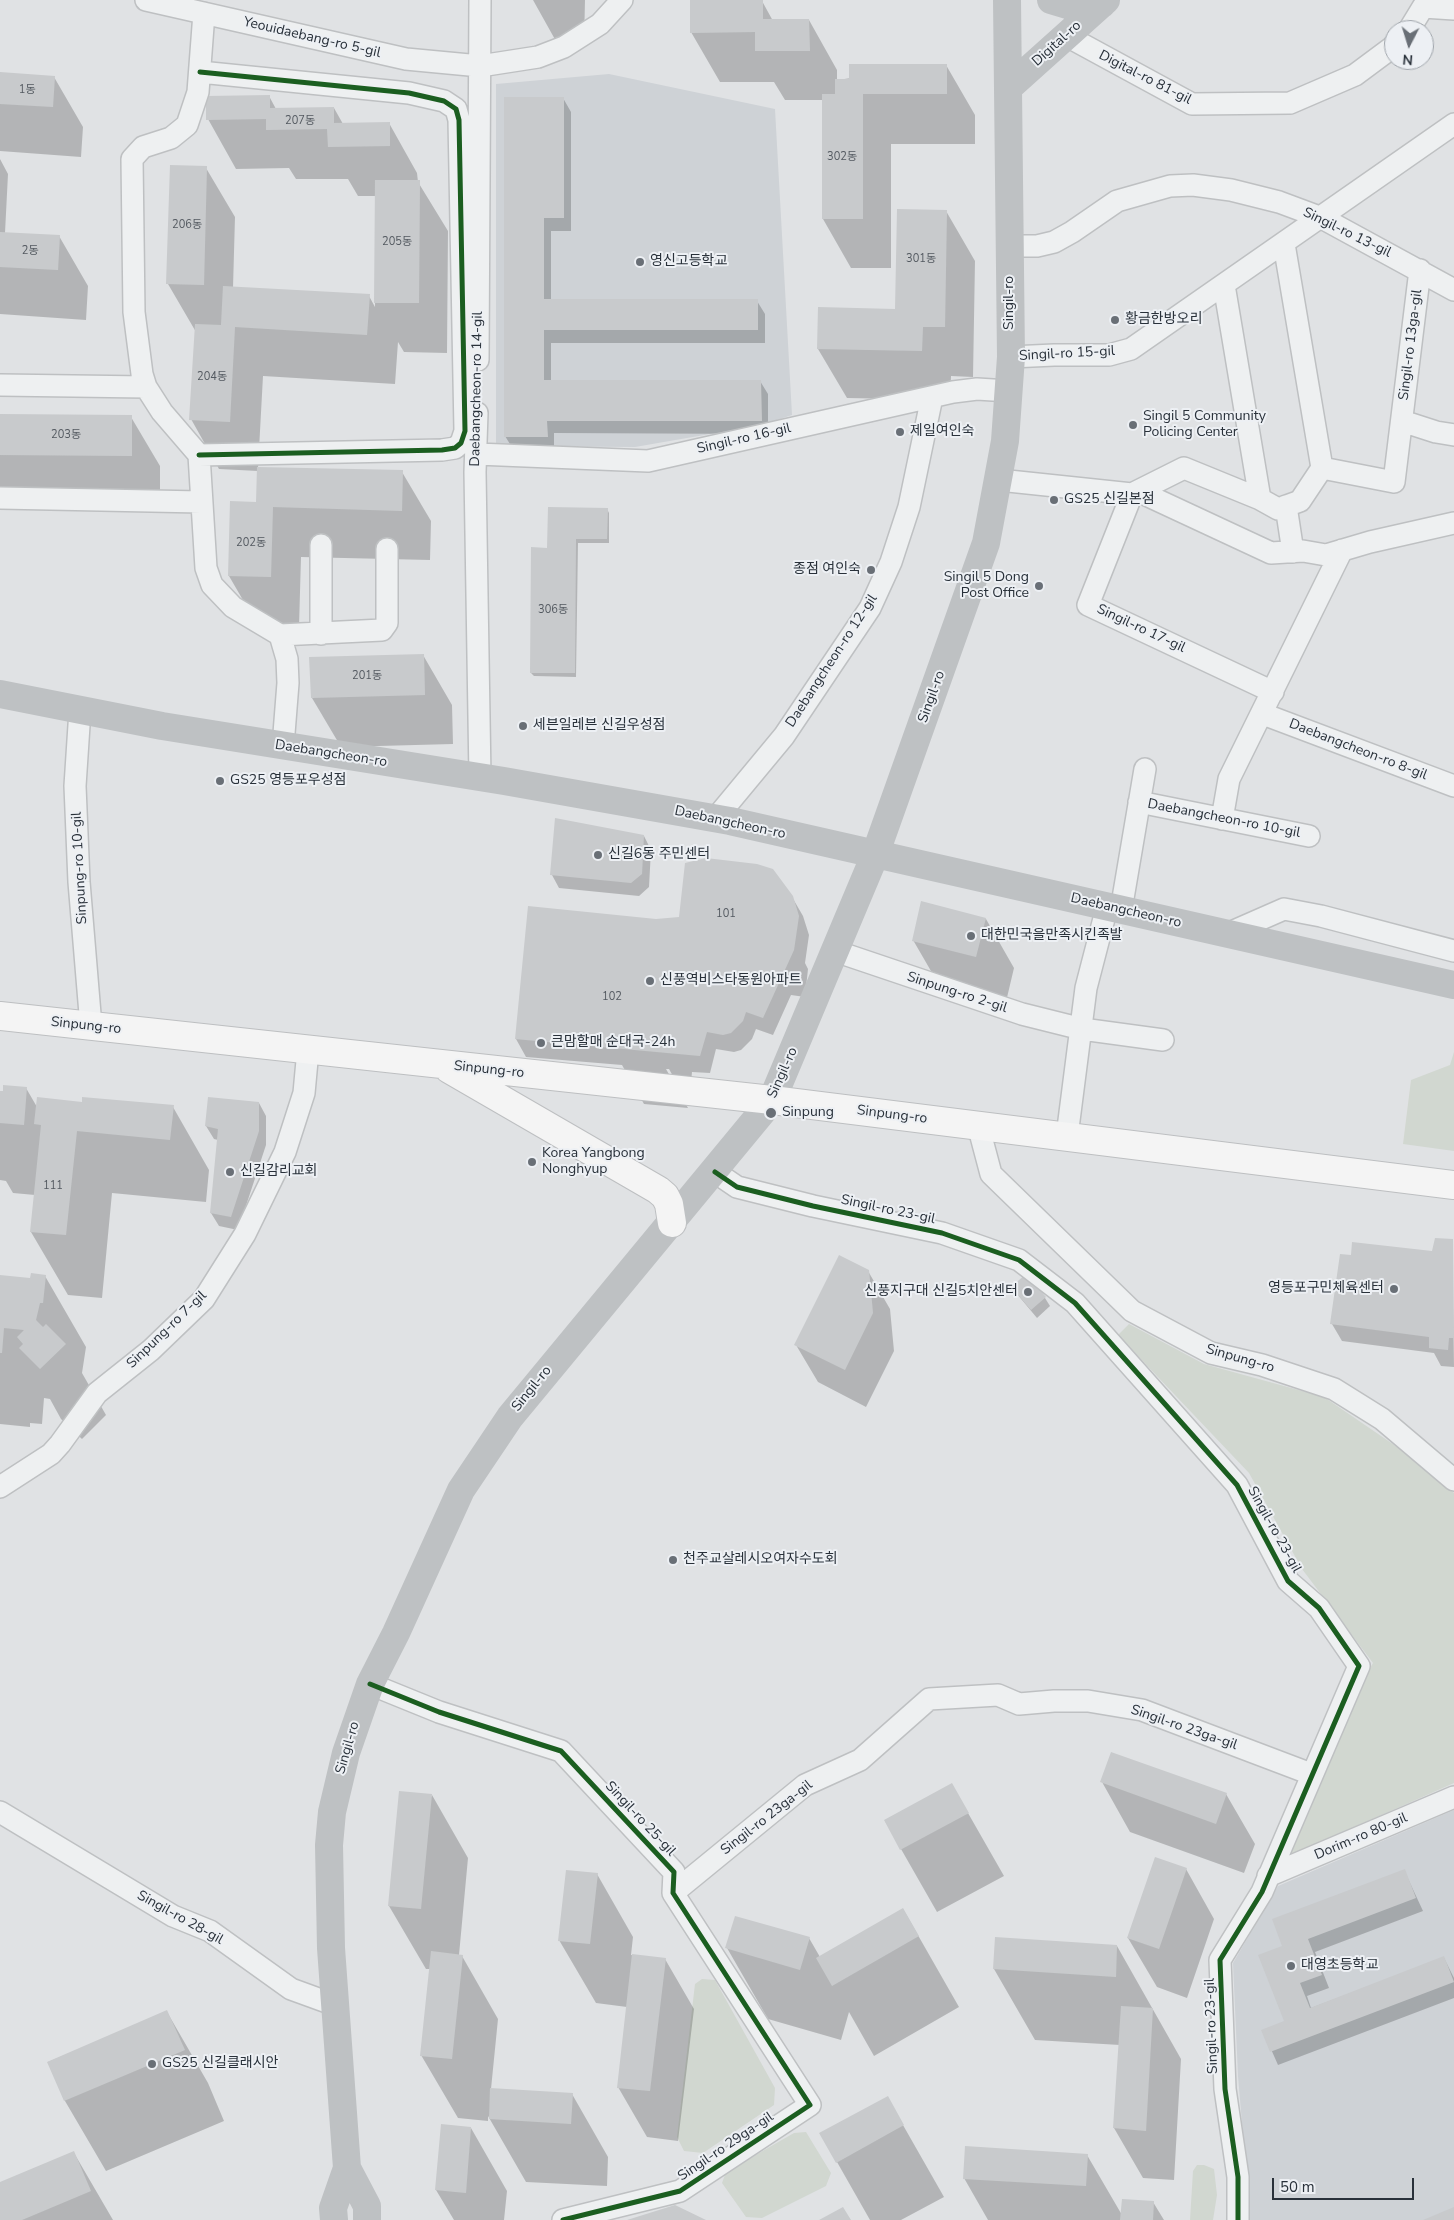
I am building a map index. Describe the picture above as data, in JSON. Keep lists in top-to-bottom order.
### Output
{
  "streets": {
    "main road": [
      "Digital-ro",
      "Singil-ro",
      "Daebangcheon-ro",
      "Sinpung-ro"
    ],
    "street": [
      "Yeouidaebang-ro 5-gil",
      "Digital-ro 81-gil",
      "Singil-ro 13-gil",
      "Singil-ro 13ga-gil",
      "Singil-ro 15-gil",
      "Daebangcheon-ro 14-gil",
      "Singil-ro 16-gil",
      "Singil-ro 17-gil",
      "Daebangcheon-ro 12-gil",
      "Daebangcheon-ro 8-gil",
      "Daebangcheon-ro 10-gil",
      "Sinpung-ro 10-gil",
      "Sinpung-ro 2-gil",
      "Singil-ro 23-gil",
      "Sinpung-ro 7-gil",
      "Singil-ro 23ga-gil",
      "Singil-ro 25-gil",
      "Dorim-ro 80-gil",
      "Singil-ro 28-gil",
      "Singil-ro 29ga-gil"
    ]
  },
  "crossings": [
    ["Yeouidaebang-ro 5-gil", "Daebangcheon-ro 14-gil"],
    ["Digital-ro", "Digital-ro 81-gil"],
    ["Digital-ro", "Singil-ro"],
    ["Singil-ro 13-gil", "Singil-ro"],
    ["Singil-ro 13-gil", "Singil-ro 13ga-gil"],
    ["Singil-ro 13-gil", "Singil-ro 15-gil"],
    ["Singil-ro", "Singil-ro 15-gil"],
    ["Singil-ro", "Singil-ro 16-gil"],
    ["Singil-ro", "Daebangcheon-ro"],
    ["Singil-ro", "Sinpung-ro 2-gil"],
    ["Singil-ro", "Sinpung-ro"],
    ["Singil-ro", "Singil-ro 23-gil"],
    ["Singil-ro", "Singil-ro 25-gil"],
    ["Singil-ro", "Singil-ro 28-gil"],
    ["Daebangcheon-ro 14-gil", "Singil-ro 16-gil"],
    ["Daebangcheon-ro 14-gil", "Daebangcheon-ro"],
    ["Singil-ro 16-gil", "Daebangcheon-ro 12-gil"],
    ["Daebangcheon-ro 12-gil", "Daebangcheon-ro"],
    ["Daebangcheon-ro", "Daebangcheon-ro 10-gil"],
    ["Daebangcheon-ro", "Sinpung-ro 10-gil"],
    ["Sinpung-ro 10-gil", "Sinpung-ro"],
    ["Sinpung-ro", "Sinpung-ro 7-gil"],
    ["Singil-ro 23-gil", "Singil-ro 23ga-gil"],
    ["Singil-ro 23-gil", "Dorim-ro 80-gil"],
    ["Singil-ro 23ga-gil", "Singil-ro 25-gil"],
    ["Singil-ro 25-gil", "Singil-ro 29ga-gil"]
  ],
  "places": [
    "영신고등학교",
    "황금한방오리",
    "Singil 5 Community Policing Center",
    "제일여인숙",
    "GS25 신길본점",
    "종점 여인숙",
    "Singil 5 Dong Post Office",
    "세븐일레븐 신길우성점",
    "GS25 영등포우성점",
    "신길6동 주민센터",
    "대한민국을만족시킨족발",
    "신풍역비스타동원아파트",
    "큰맘할매 순대국-24h",
    "Sinpung",
    "Korea Yangbong Nonghyup",
    "신길감리교회",
    "영등포구민체육센터",
    "신풍지구대 신길5치안센터",
    "천주교살레시오여자수도회",
    "대영초등학교",
    "GS25 신길클래시안"
  ],
  "house_numbers": [
    "1동",
    "207동",
    "302동",
    "206동",
    "205동",
    "2동",
    "301동",
    "204동",
    "203동",
    "202동",
    "306동",
    "201동",
    "101",
    "102",
    "111"
  ],
  "scale_bar": "50 m",
  "north": "bottom"
}
